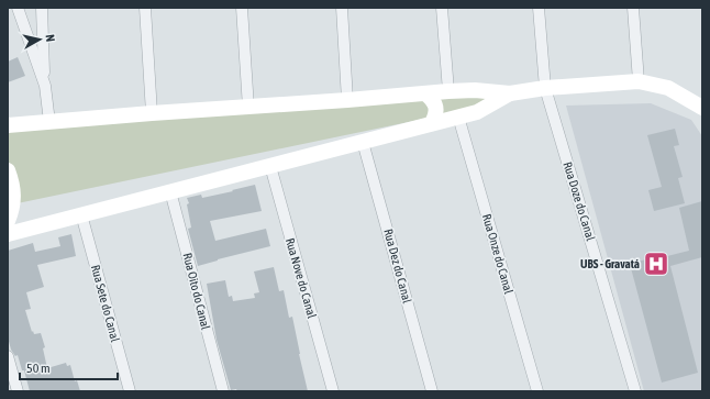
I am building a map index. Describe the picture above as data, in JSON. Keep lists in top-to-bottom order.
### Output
{
  "streets": {
    "street": [
      "Rua Doze do Canal",
      "Rua Onze do Canal",
      "Rua Dez do Canal",
      "Rua Nove do Canal",
      "Rua Oito do Canal",
      "Rua Sete do Canal"
    ]
  },
  "places": {
    "hospital": ["UBS - Gravatá"]
  },
  "scale_bar": "50 m",
  "north": "right"
}
